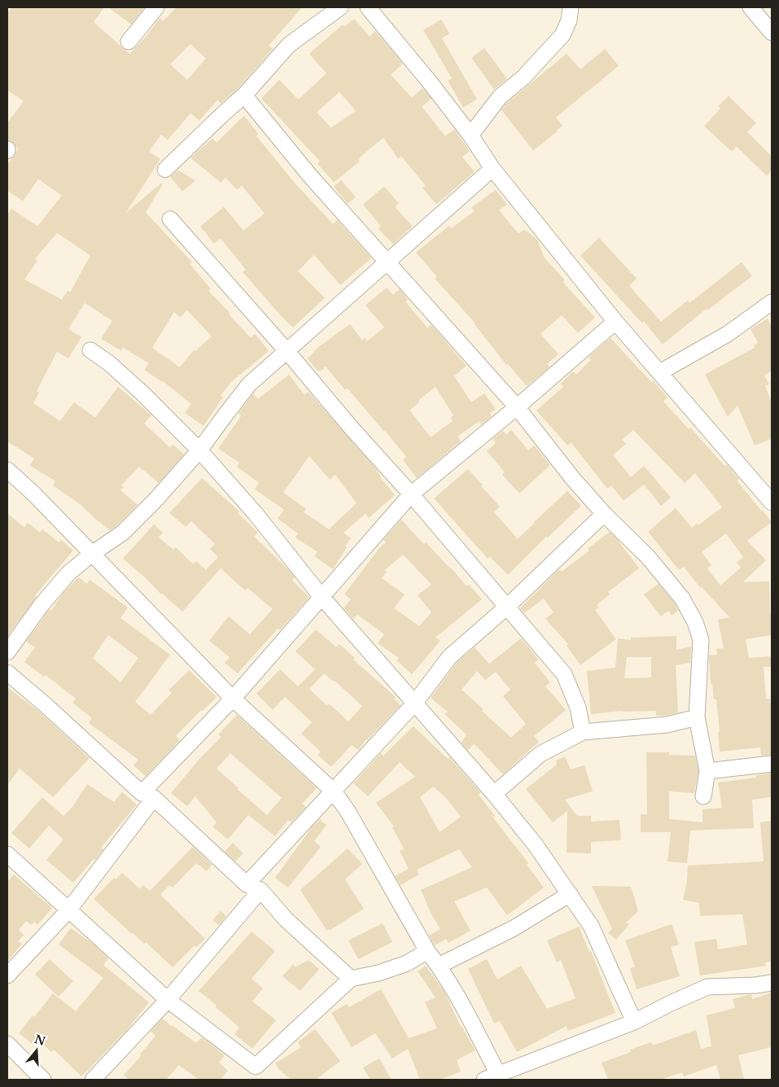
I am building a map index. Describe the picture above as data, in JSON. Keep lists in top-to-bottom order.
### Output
{
  "north": "top"
}
